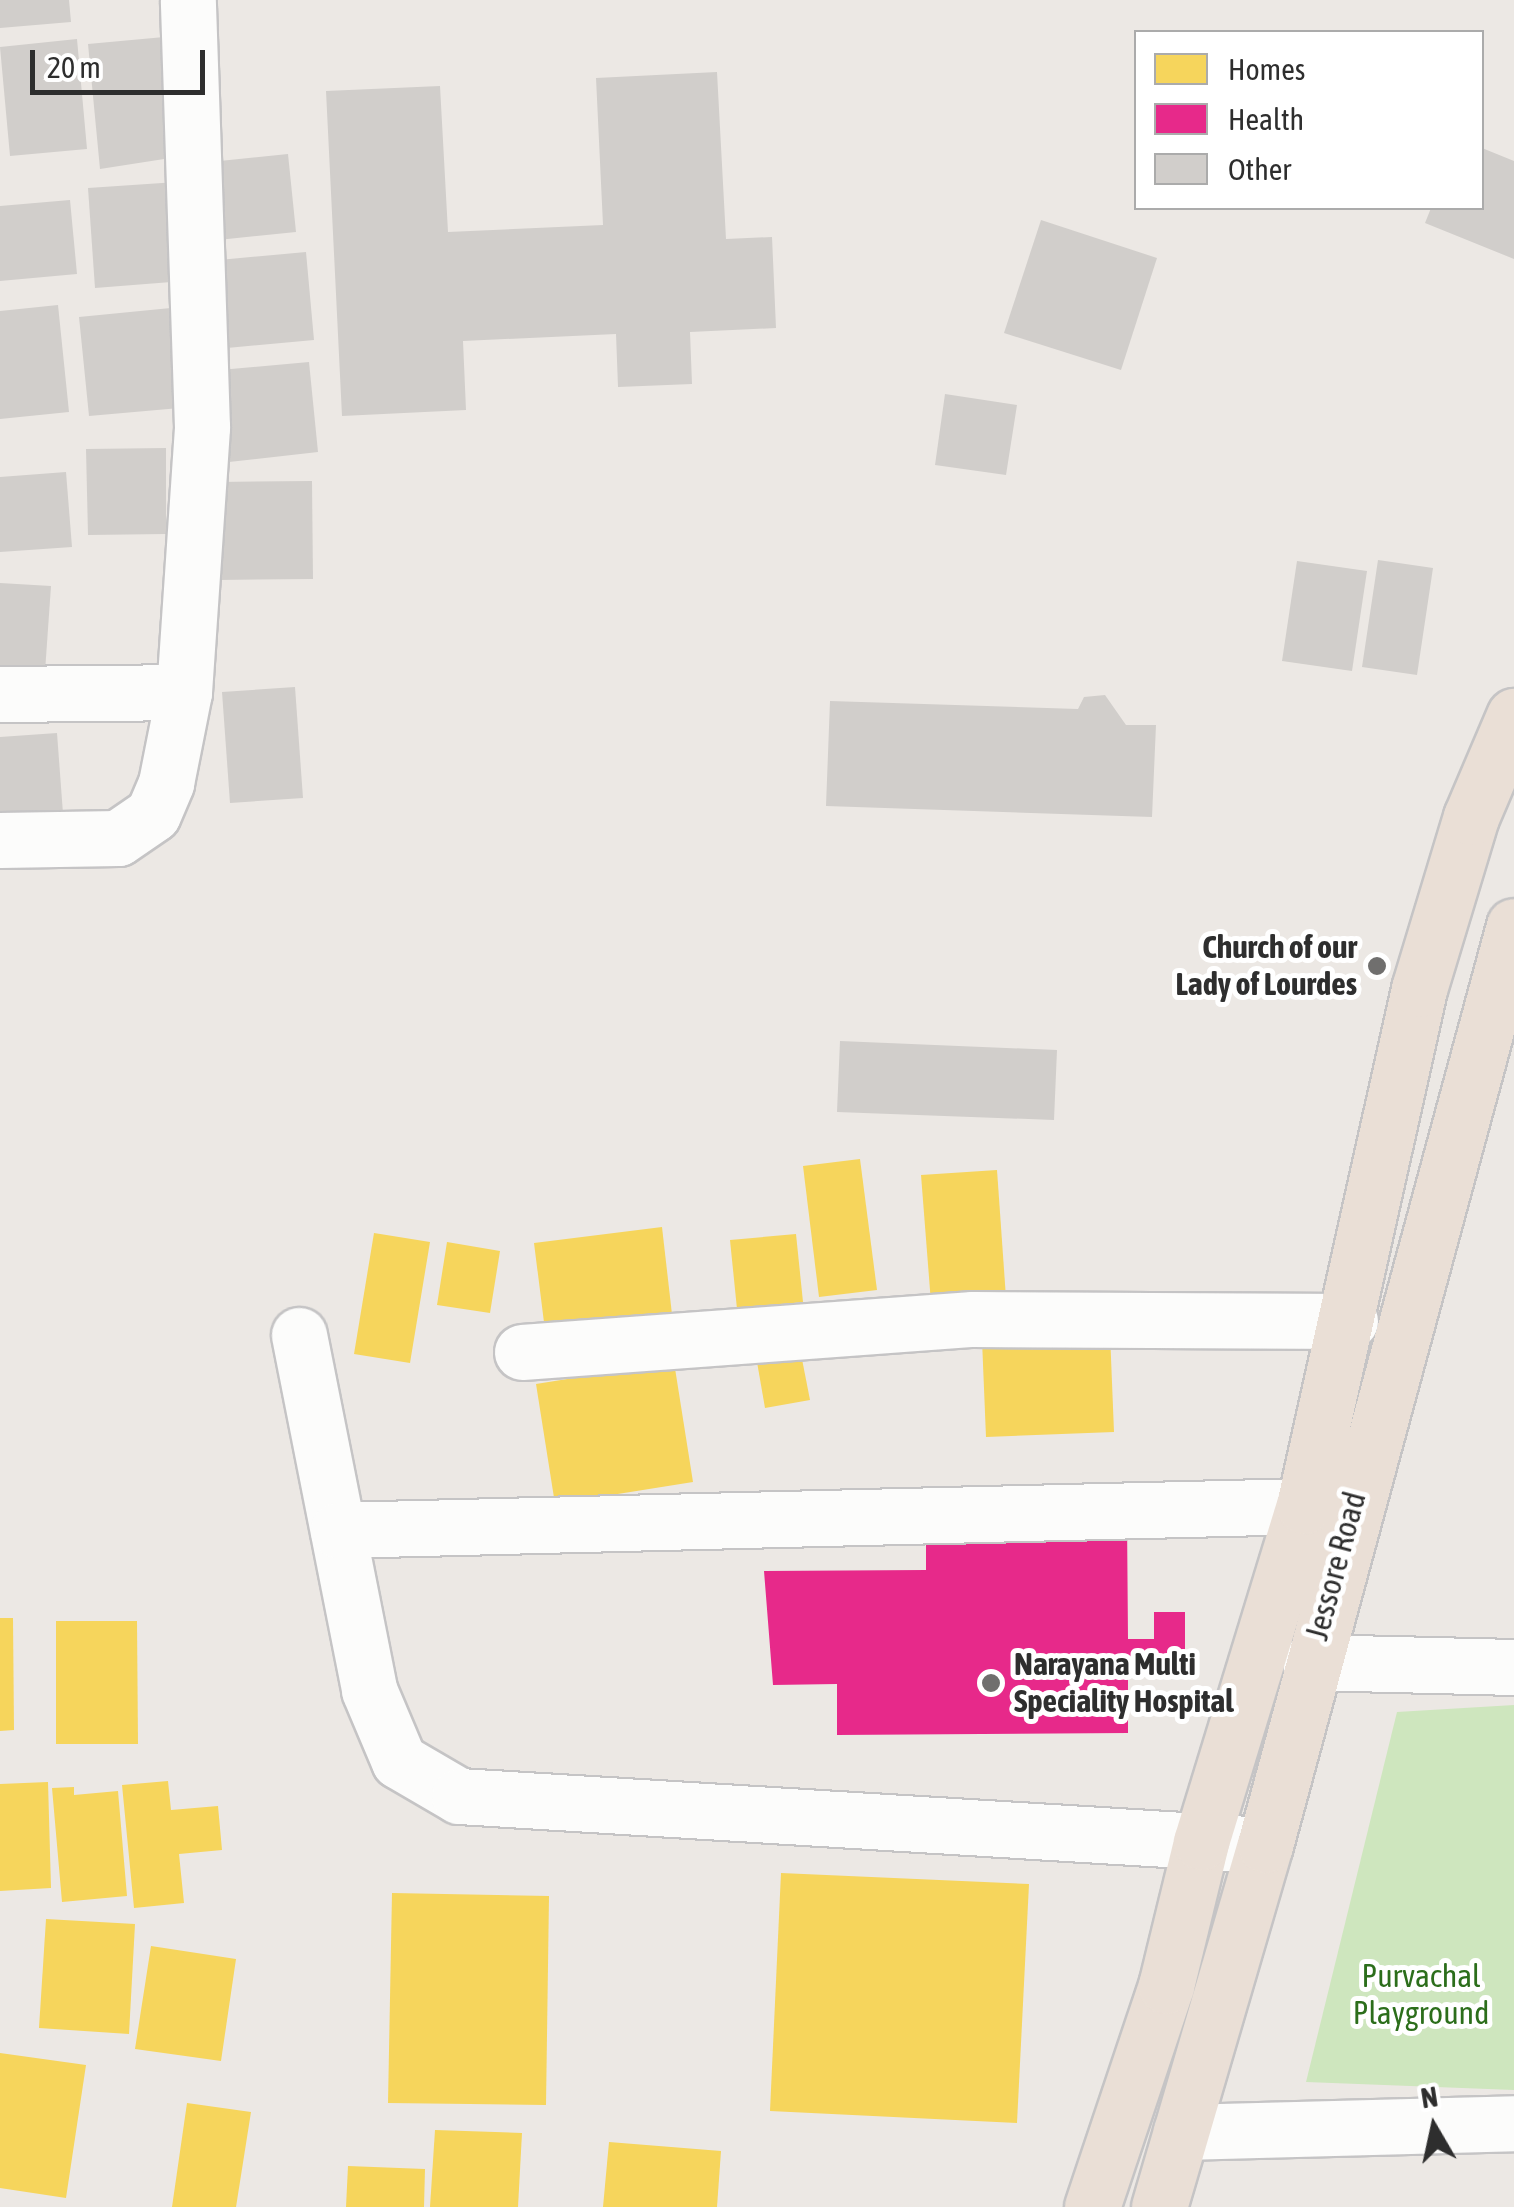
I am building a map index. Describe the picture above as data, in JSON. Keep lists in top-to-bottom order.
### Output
{
  "streets": {
    "highway": ["Jessore Road"]
  },
  "parks": ["Purvachal Playground"],
  "places": ["Church of our Lady of Lourdes", "Narayana Multi Speciality Hospital"],
  "legend": ["Homes", "Health", "Other"],
  "scale_bar": "20 m",
  "north": "top"
}
